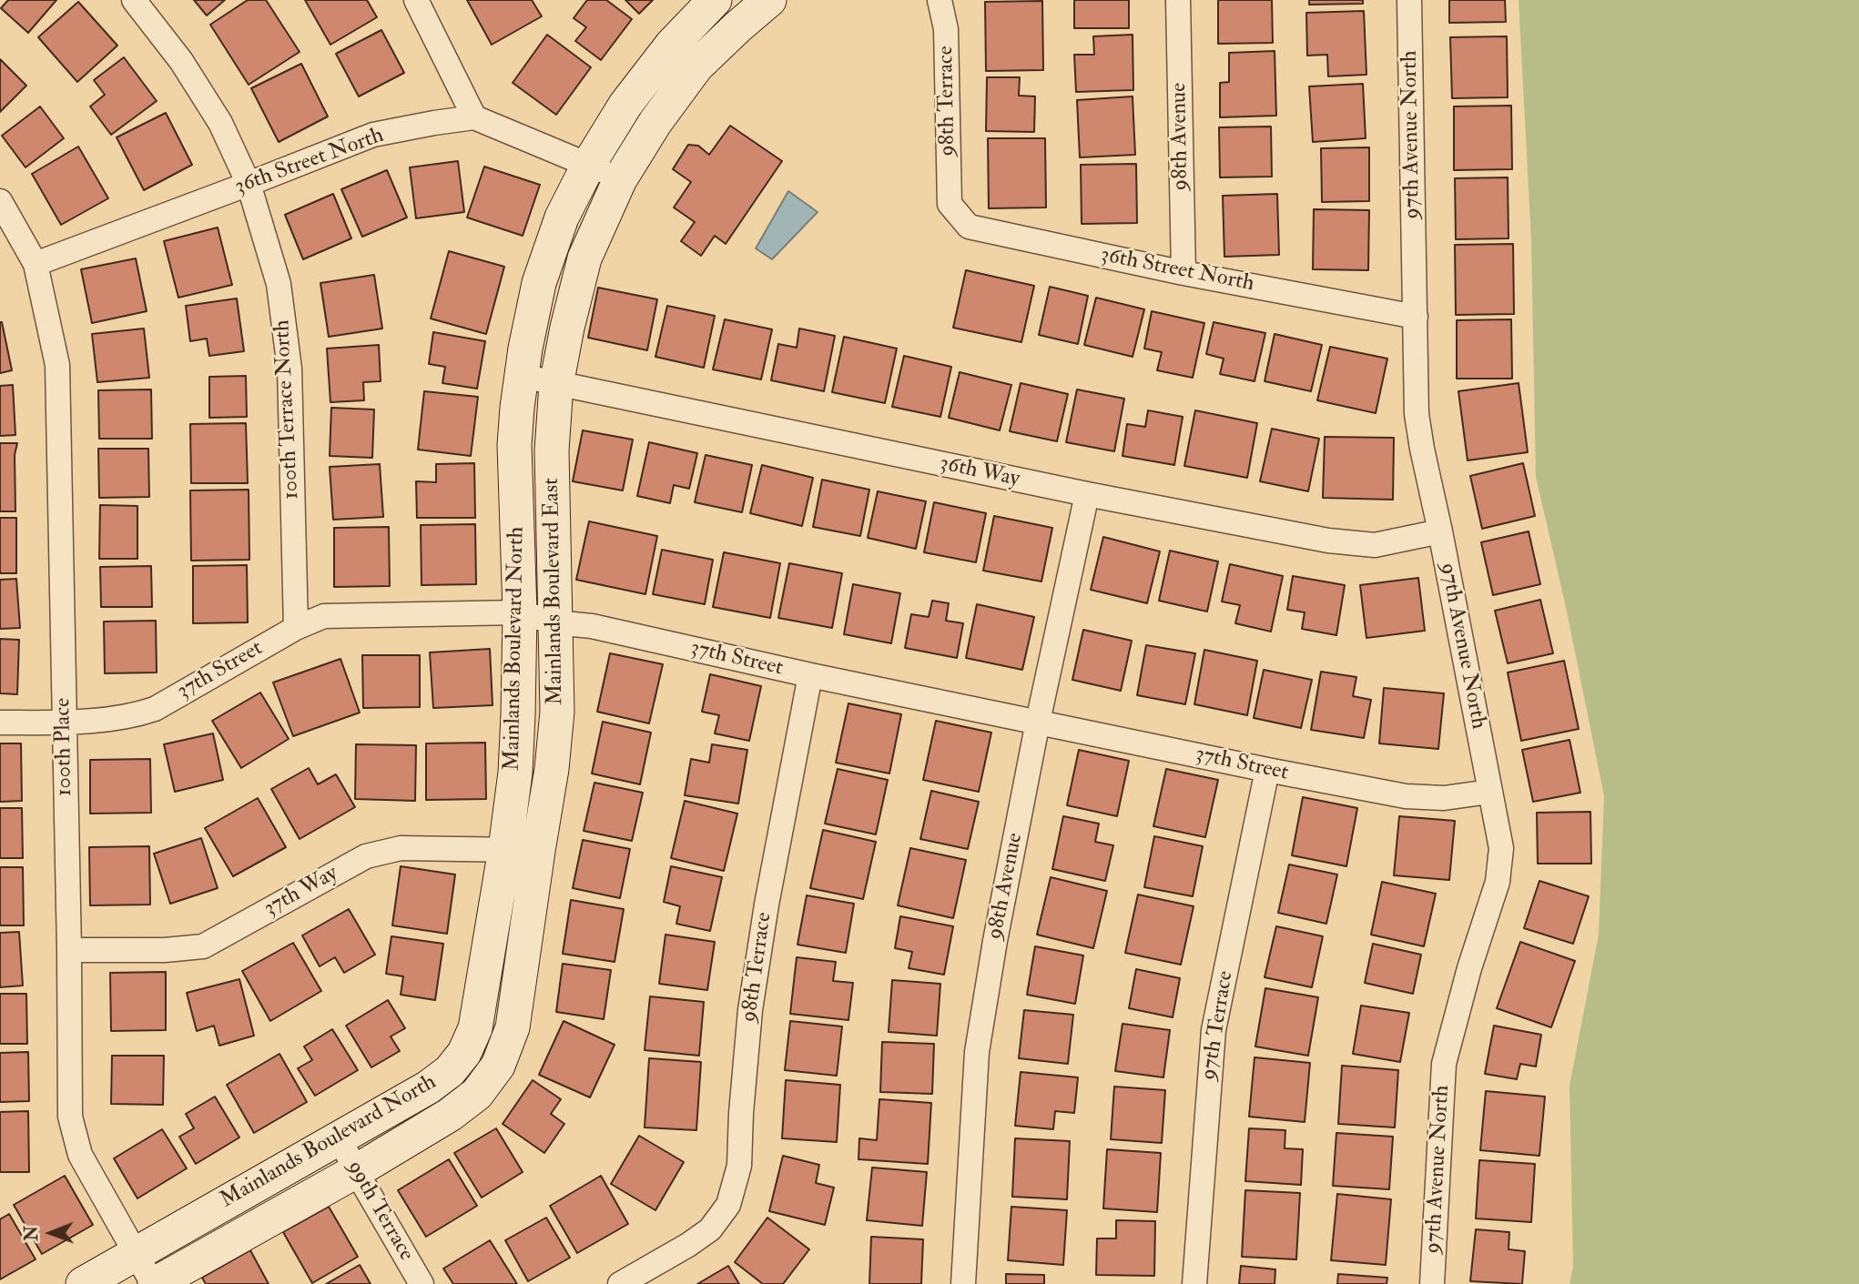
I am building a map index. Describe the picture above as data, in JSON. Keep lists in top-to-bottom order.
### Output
{
  "streets": {
    "street": [
      "98th Terrace",
      "97th Avenue North",
      "98th Avenue",
      "36th Street North",
      "100th Terrace North",
      "36th Way",
      "Mainlands Boulevard East",
      "Mainlands Boulevard North",
      "37th Street",
      "100th Place",
      "37th Way",
      "97th Terrace",
      "99th Terrace"
    ]
  },
  "crossings": [
    ["98th Terrace", "36th Street North"],
    ["98th Terrace", "37th Street"],
    ["97th Avenue North", "36th Street North"],
    ["97th Avenue North", "36th Way"],
    ["97th Avenue North", "37th Street"],
    ["98th Avenue", "36th Street North"],
    ["98th Avenue", "36th Way"],
    ["98th Avenue", "37th Street"],
    ["36th Street North", "100th Terrace North"],
    ["36th Street North", "Mainlands Boulevard East"],
    ["36th Street North", "Mainlands Boulevard North"],
    ["36th Street North", "100th Place"],
    ["100th Terrace North", "37th Street"],
    ["36th Way", "Mainlands Boulevard East"],
    ["36th Way", "Mainlands Boulevard North"],
    ["Mainlands Boulevard East", "Mainlands Boulevard North"],
    ["Mainlands Boulevard East", "37th Street"],
    ["Mainlands Boulevard East", "37th Way"],
    ["Mainlands Boulevard East", "99th Terrace"],
    ["Mainlands Boulevard North", "37th Street"],
    ["Mainlands Boulevard North", "100th Place"],
    ["Mainlands Boulevard North", "37th Way"],
    ["Mainlands Boulevard North", "99th Terrace"],
    ["37th Street", "100th Place"],
    ["37th Street", "97th Terrace"],
    ["100th Place", "37th Way"]
  ],
  "north": "left"
}
